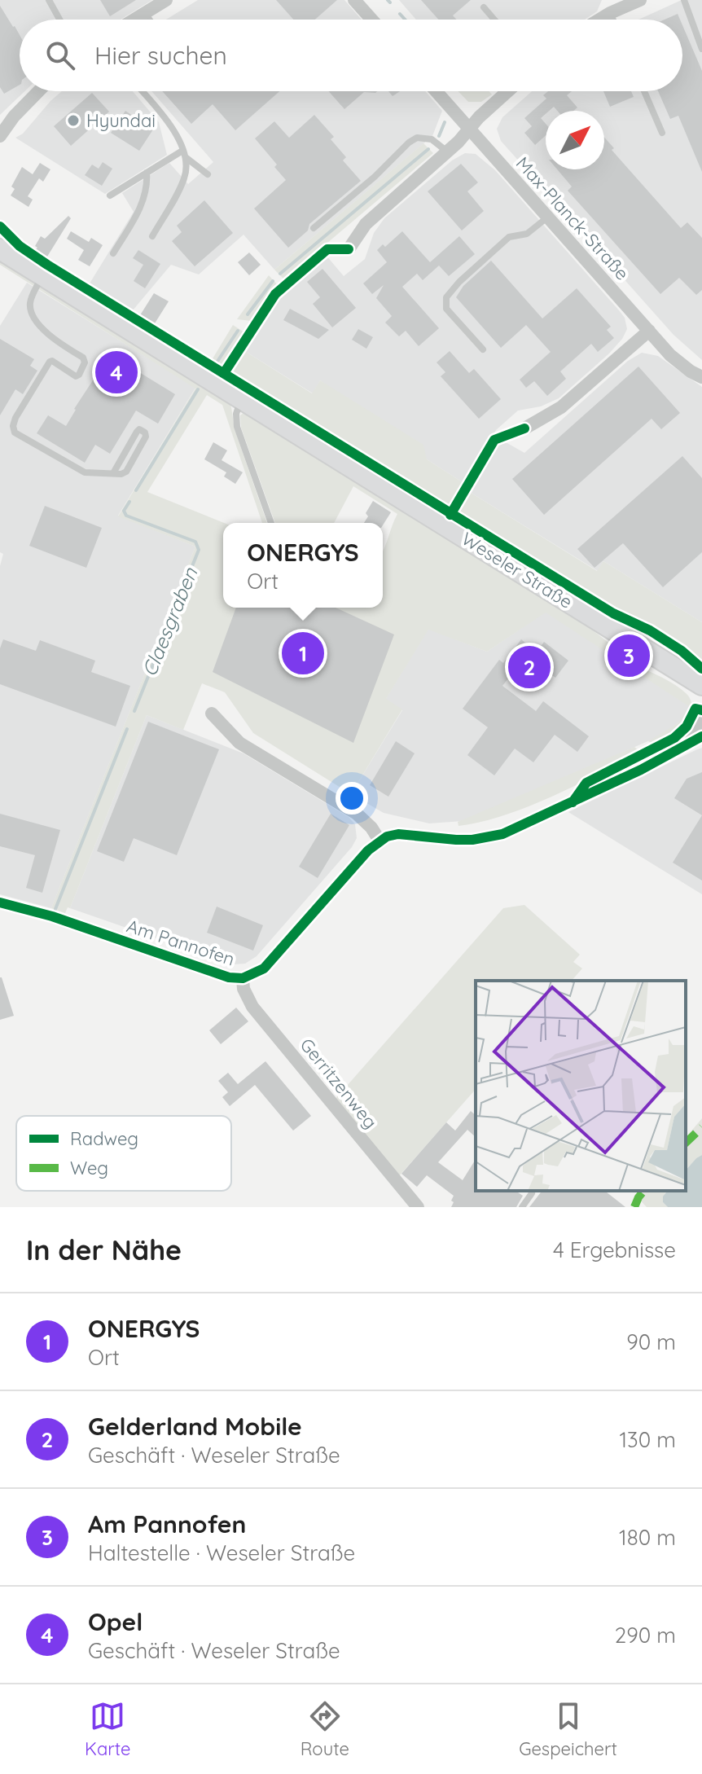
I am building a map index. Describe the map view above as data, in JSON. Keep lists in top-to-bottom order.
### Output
{
  "streets": {
    "main road": ["Weseler Straße"],
    "street": ["Max-Planck-Straße", "Am Pannofen", "Gerritzenweg"]
  },
  "crossings": [
    ["Am Pannofen", "Gerritzenweg"]
  ],
  "water": ["Claesgraben"],
  "places": ["Hyundai"],
  "legend": ["Radweg", "Weg"],
  "north": "top right",
  "page": {
    "search": "Hier suchen",
    "pins": [
      "4",
      "1",
      "3",
      "2"
    ],
    "popup": ["ONERGYS", "Ort"],
    "heading": ["In der Nähe", "4 Ergebnisse"],
    "list": [
      {
        "mark": "1",
        "name": "ONERGYS",
        "note": "Ort",
        "value": "90 m"
      },
      {
        "mark": "2",
        "name": "Gelderland Mobile",
        "note": "Geschäft · Weseler Straße",
        "value": "130 m"
      },
      {
        "mark": "3",
        "name": "Am Pannofen",
        "note": "Haltestelle · Weseler Straße",
        "value": "180 m"
      },
      {
        "mark": "4",
        "name": "Opel",
        "note": "Geschäft · Weseler Straße",
        "value": "290 m"
      }
    ],
    "nav": ["Karte", "Route", "Gespeichert"]
  }
}
